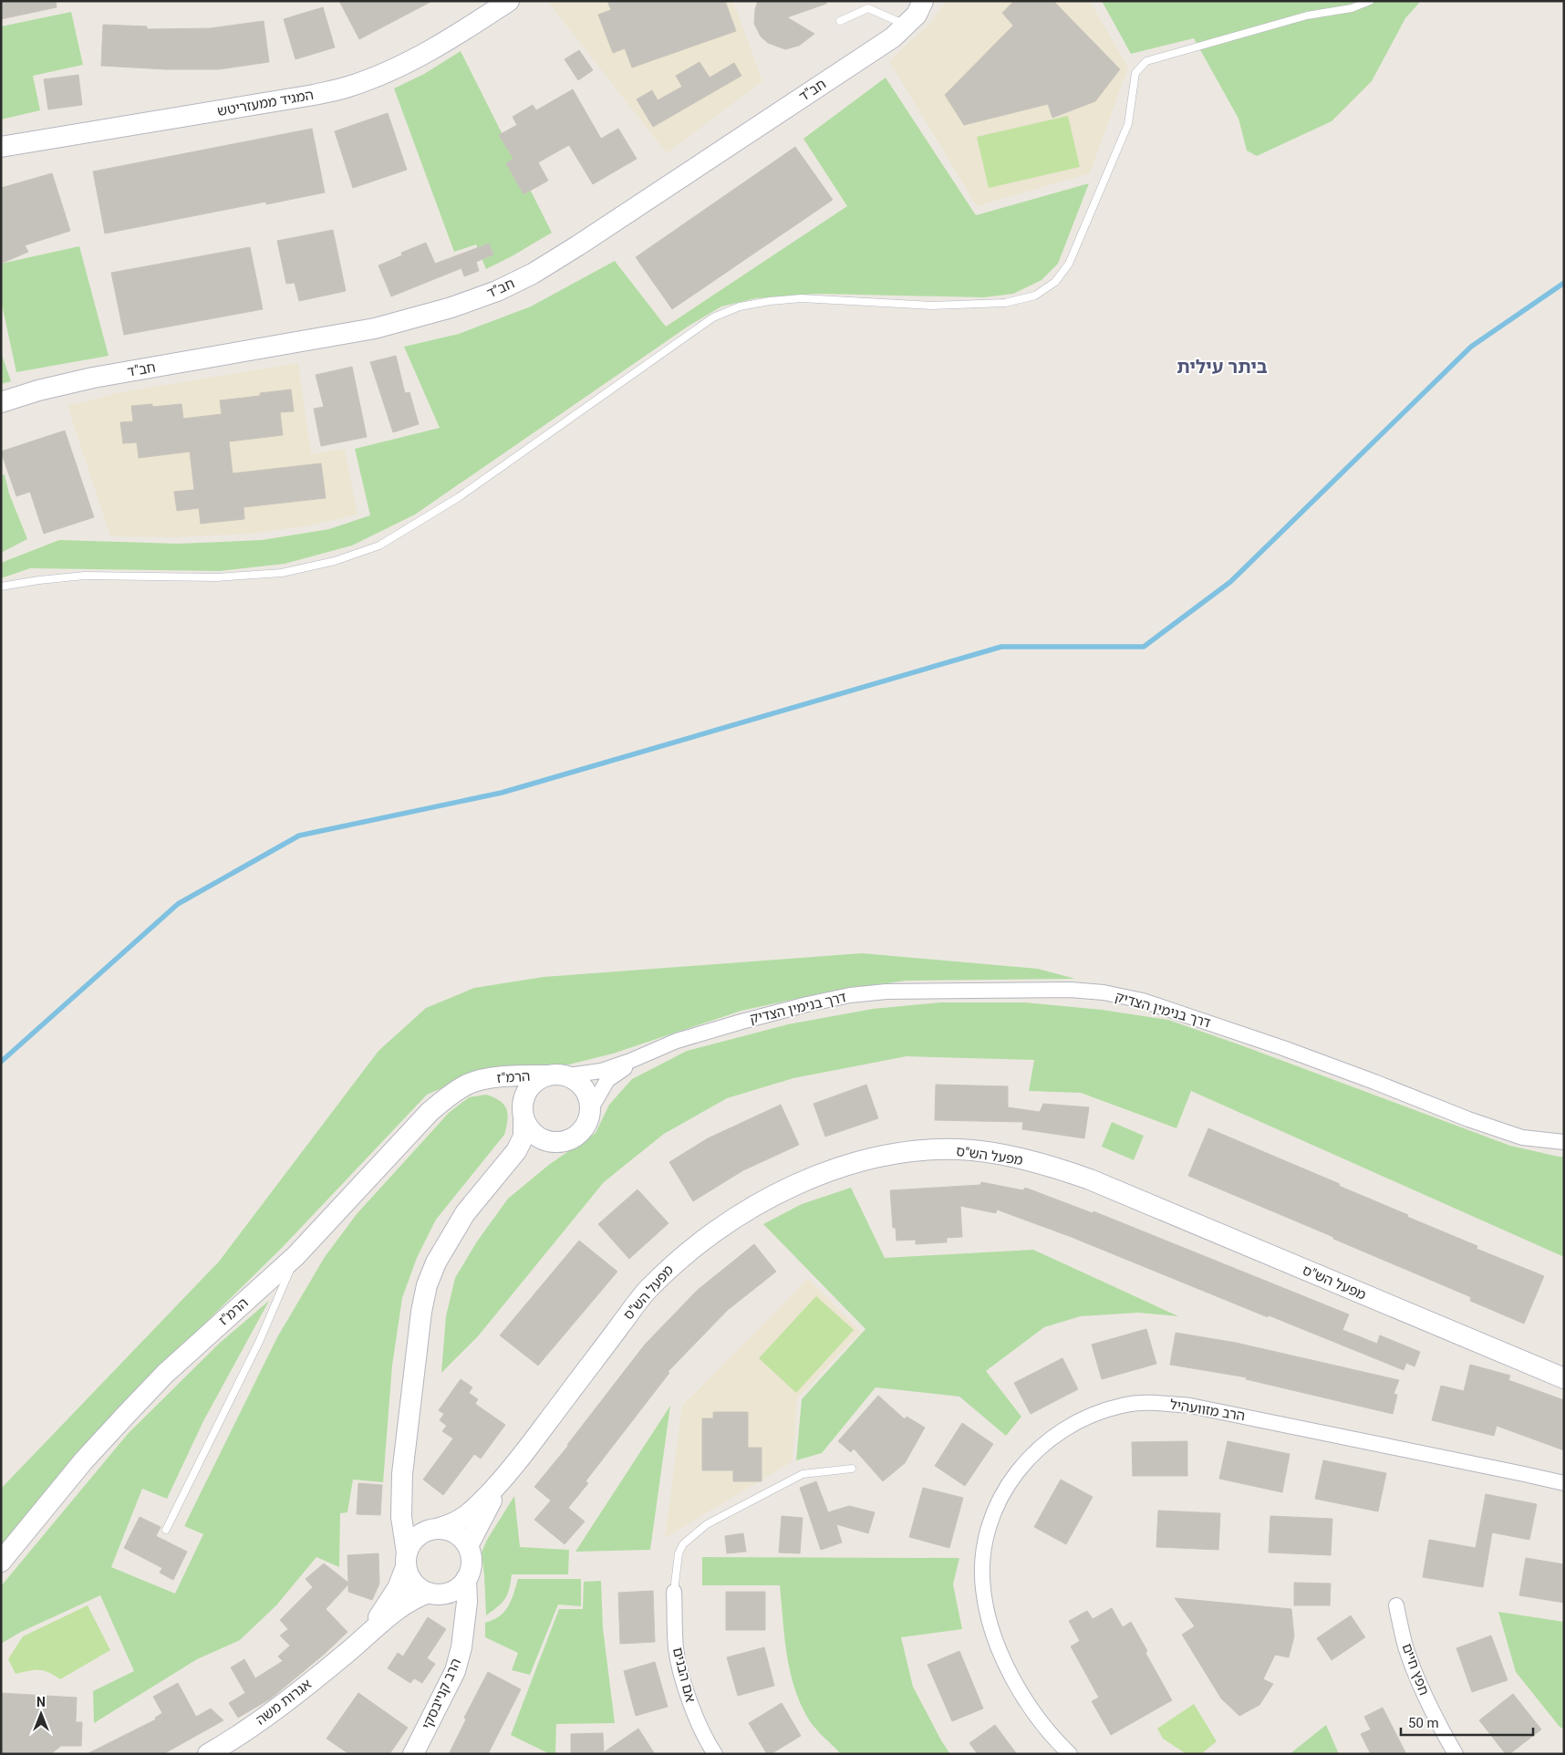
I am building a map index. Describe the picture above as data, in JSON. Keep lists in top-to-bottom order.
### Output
{
  "streets": {
    "street": [
      "חב\"ד",
      "המגיד ממעזריטש",
      "דרך בנימין הצדיק",
      "הרמ\"ז",
      "מפעל הש\"ס",
      "הרב מזוועהיל",
      "חפץ חיים",
      "אם הבנים",
      "הרב קנייבסקי",
      "אגרות משה"
    ]
  },
  "crossings": [
    ["מפעל הש\"ס", "הרב קנייבסקי"],
    ["מפעל הש\"ס", "אגרות משה"],
    ["הרב קנייבסקי", "אגרות משה"]
  ],
  "districts": ["ביתר עילית"],
  "scale_bar": "50 m",
  "north": "top"
}
